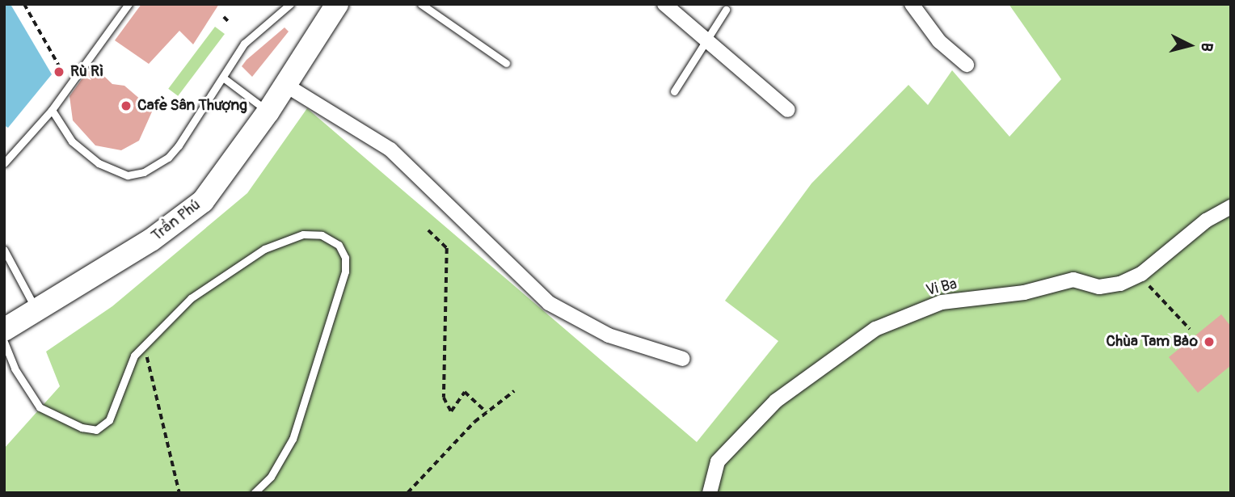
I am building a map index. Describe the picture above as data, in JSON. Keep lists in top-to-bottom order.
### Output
{
  "streets": {
    "main road": ["Trần Phú"],
    "street": ["Vi Ba"]
  },
  "places": ["Rù Rì", "Cafe Sân Thượng", "Chùa Tam Bảo"],
  "north": "right"
}
